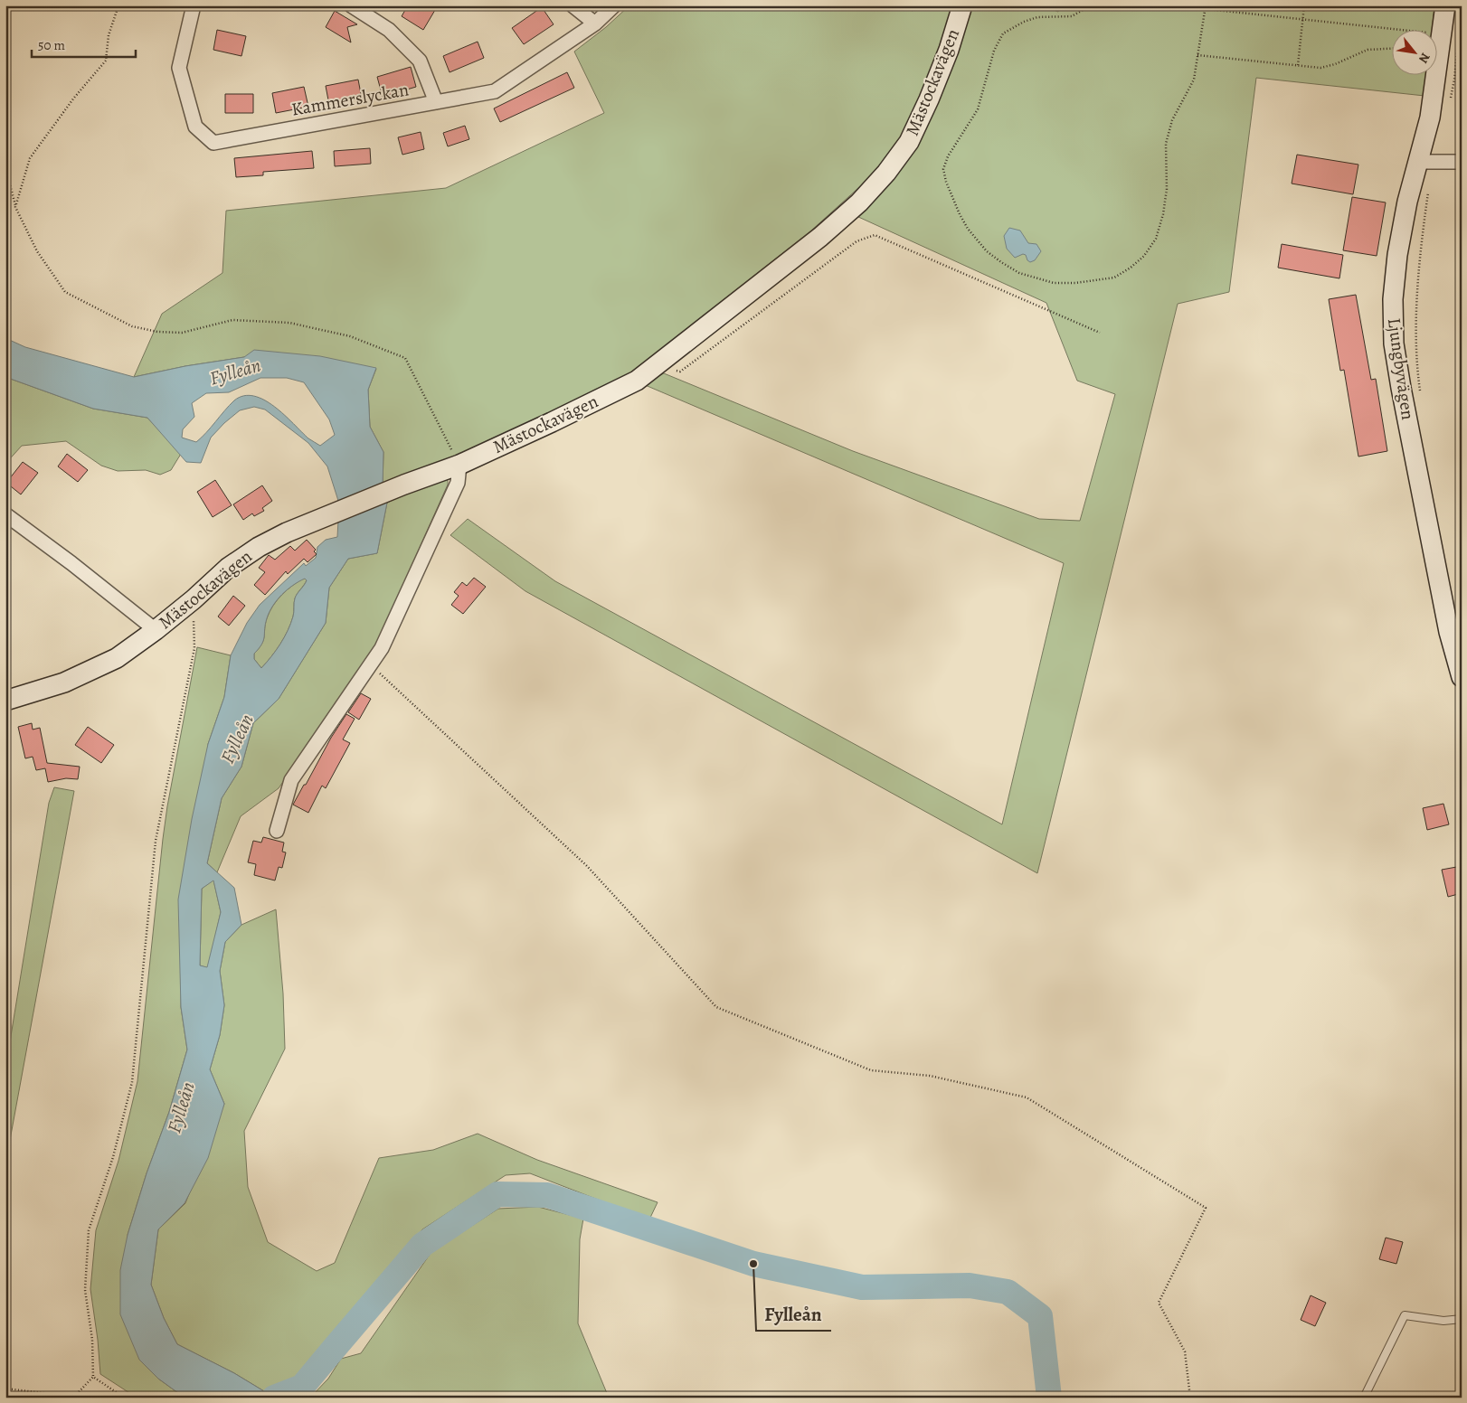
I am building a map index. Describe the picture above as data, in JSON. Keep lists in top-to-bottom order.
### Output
{
  "streets": {
    "street": ["Mästockavägen", "Kammerslyckan", "Ljungbyvägen"]
  },
  "water": ["Fylleån"],
  "places": ["Fylleån"],
  "scale_bar": "50 m",
  "north": "bottom right"
}
